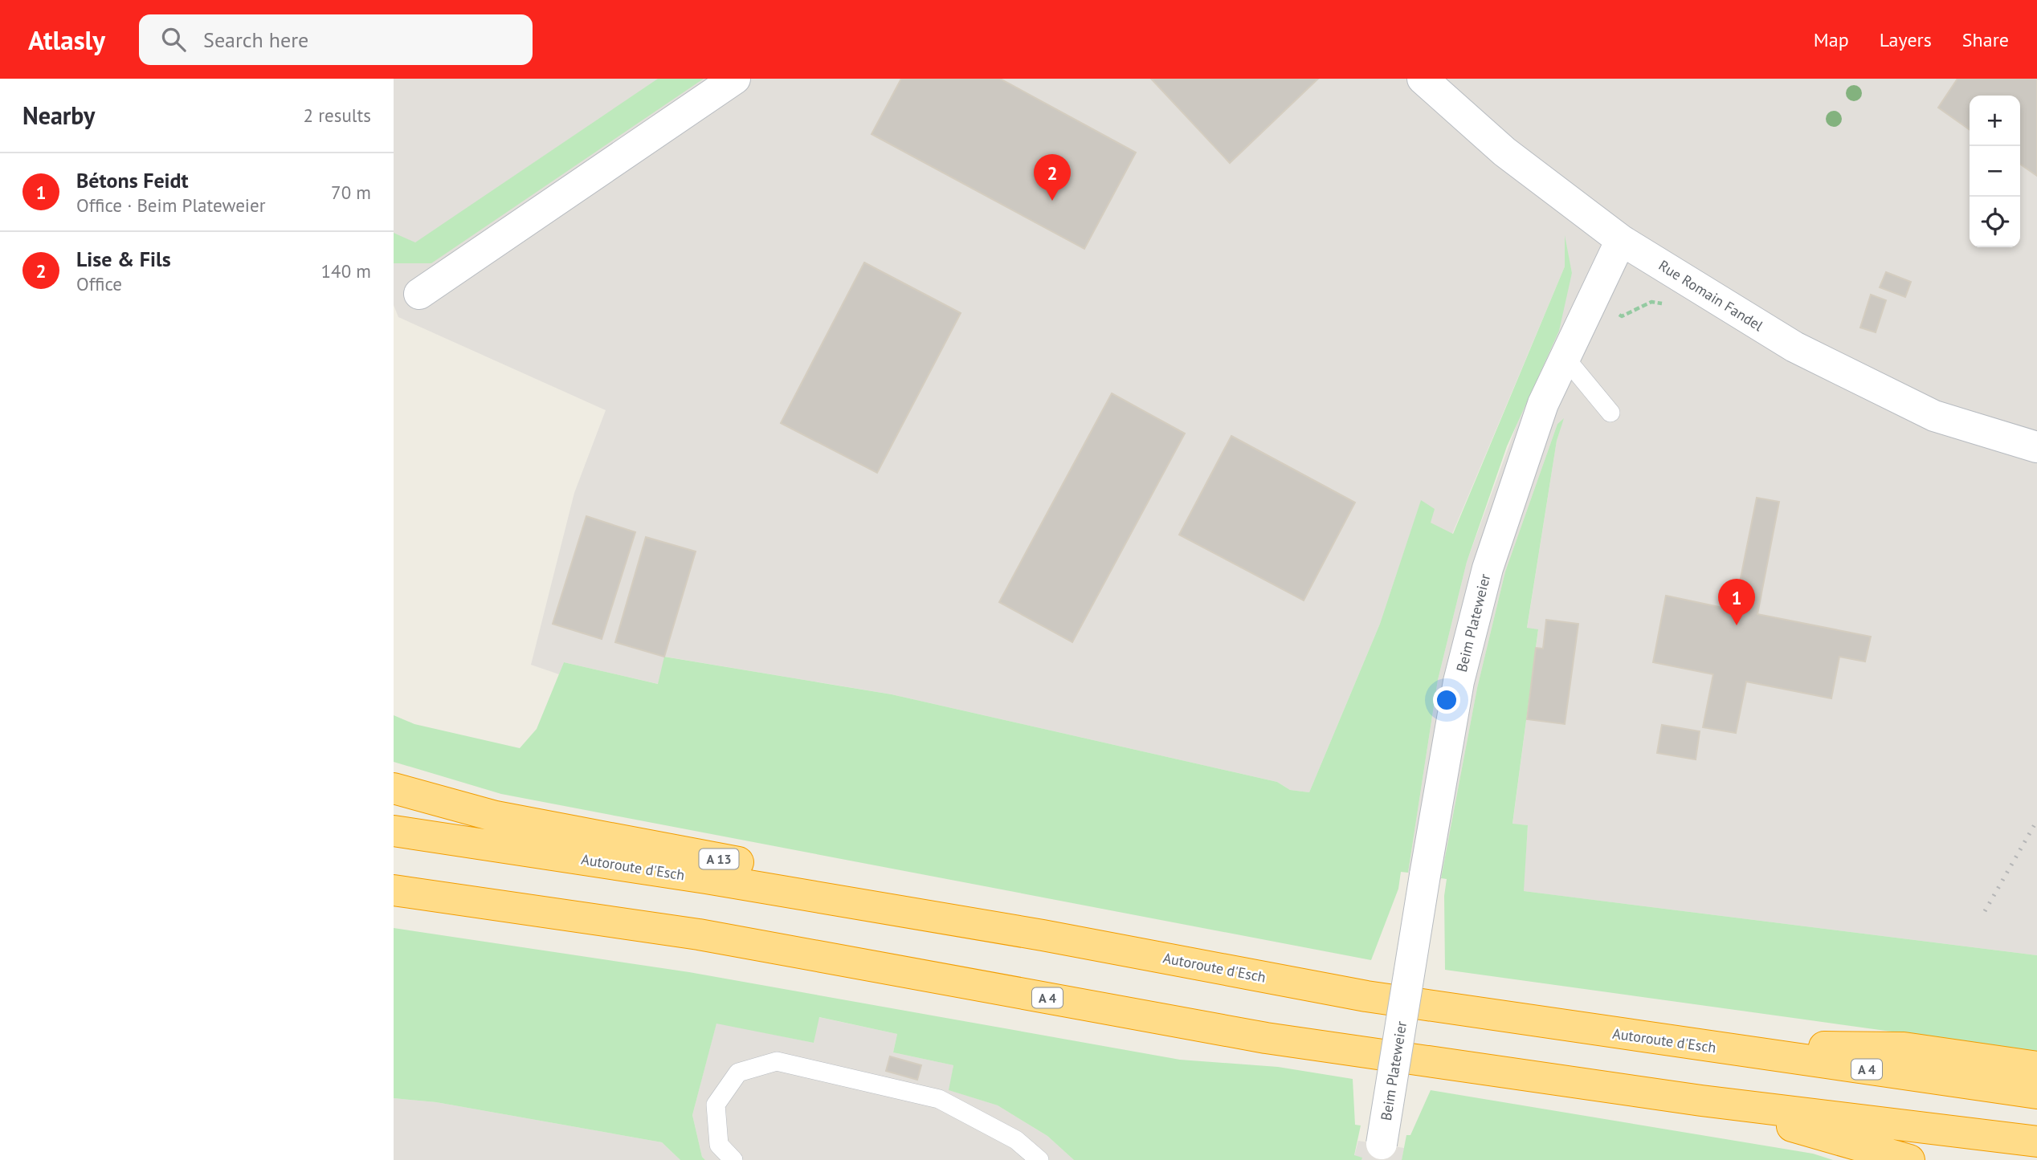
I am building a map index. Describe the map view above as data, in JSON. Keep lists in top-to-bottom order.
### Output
{
  "streets": {
    "highway": ["A 13", "Autoroute d'Esch", "A 4"],
    "street": ["Rue Romain Fandel", "Beim Plateweier"]
  },
  "crossings": [
    ["Rue Romain Fandel", "Beim Plateweier"],
    ["A 13", "Autoroute d'Esch"],
    ["Autoroute d'Esch", "A 4"]
  ],
  "page": {
    "header": "Atlasly",
    "search": "Search here",
    "nav": ["Map", "Layers", "Share"],
    "heading": ["Nearby", "2 results"],
    "map_buttons": ["+", "−"],
    "list": [
      {
        "mark": "1",
        "name": "Bétons Feidt",
        "note": "Office · Beim Plateweier",
        "value": "70 m"
      },
      {
        "mark": "2",
        "name": "Lise & Fils",
        "note": "Office",
        "value": "140 m"
      }
    ],
    "pins": ["2", "1"]
  }
}
